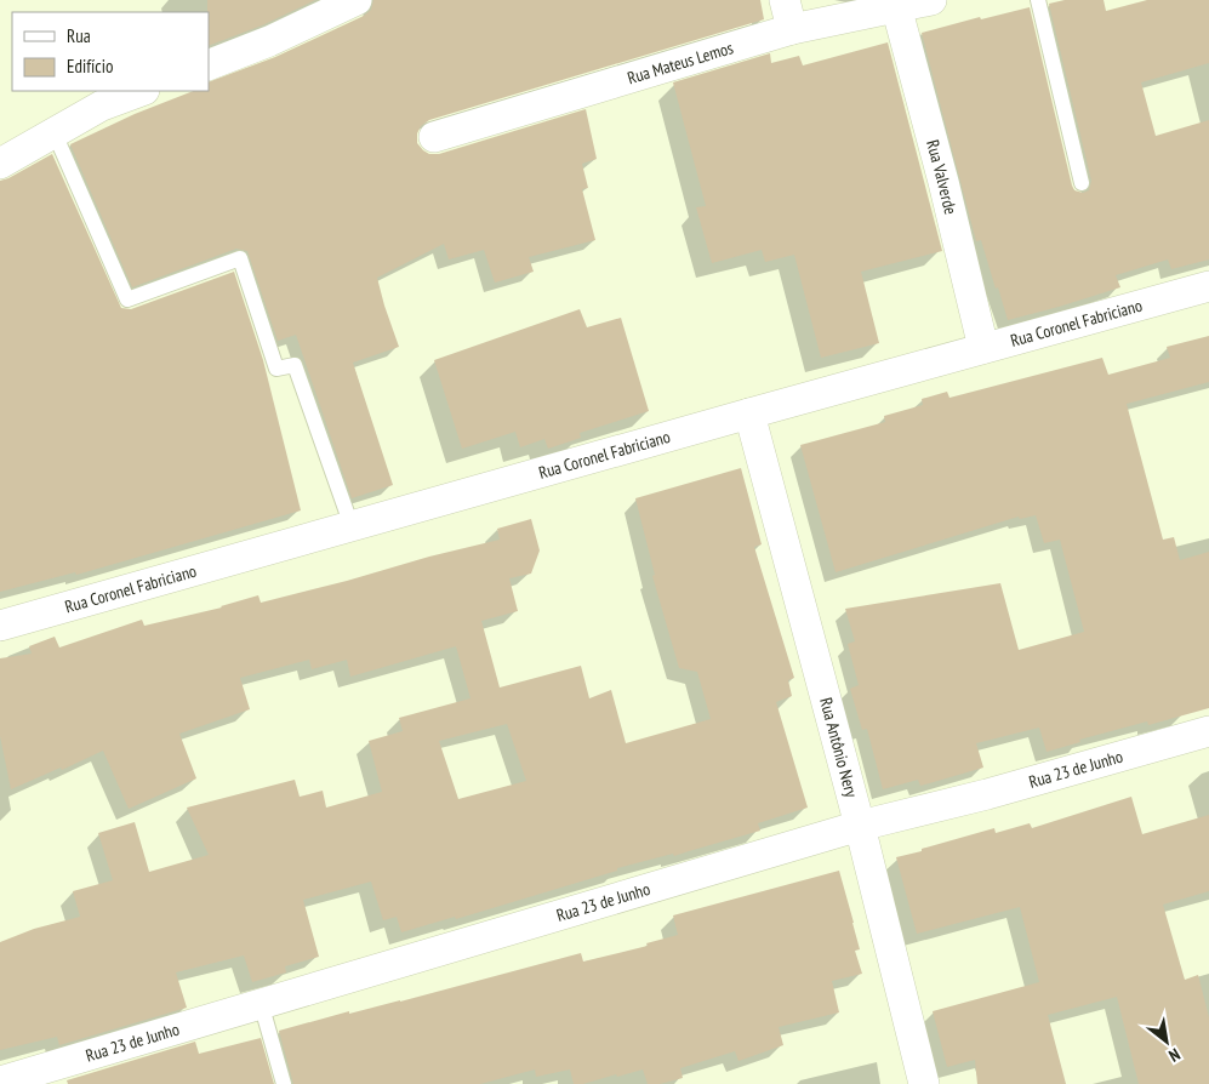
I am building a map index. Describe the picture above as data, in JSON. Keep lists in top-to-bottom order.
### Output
{
  "streets": {
    "street": [
      "Rua Mateus Lemos",
      "Rua Valverde",
      "Rua Coronel Fabriciano",
      "Rua Antônio Nery",
      "Rua 23 de Junho"
    ]
  },
  "crossings": [
    ["Rua Mateus Lemos", "Rua Valverde"],
    ["Rua Valverde", "Rua Coronel Fabriciano"],
    ["Rua Coronel Fabriciano", "Rua Antônio Nery"],
    ["Rua Antônio Nery", "Rua 23 de Junho"]
  ],
  "legend": ["Rua", "Edifício"],
  "north": "bottom right"
}
